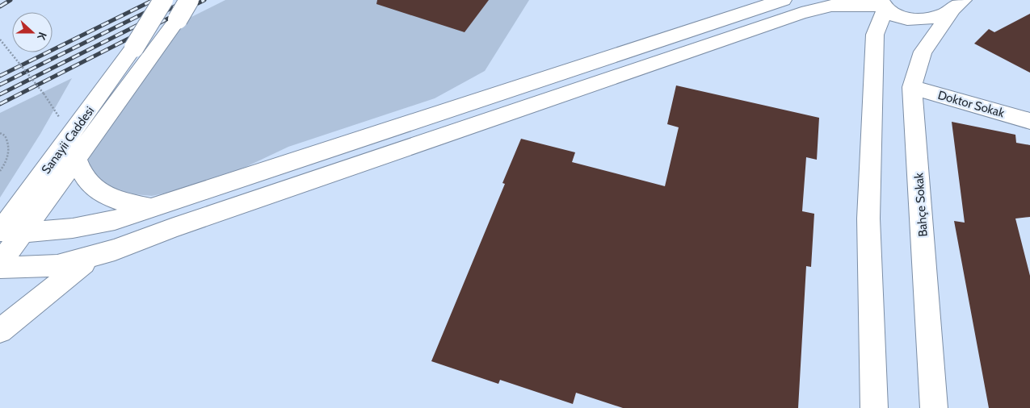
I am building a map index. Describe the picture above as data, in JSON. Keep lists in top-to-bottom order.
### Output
{
  "streets": {
    "street": ["Doktor Sokak", "Sanayii Caddesi", "Bahçe Sokak"]
  },
  "crossings": [
    ["Doktor Sokak", "Bahçe Sokak"]
  ],
  "north": "right"
}
